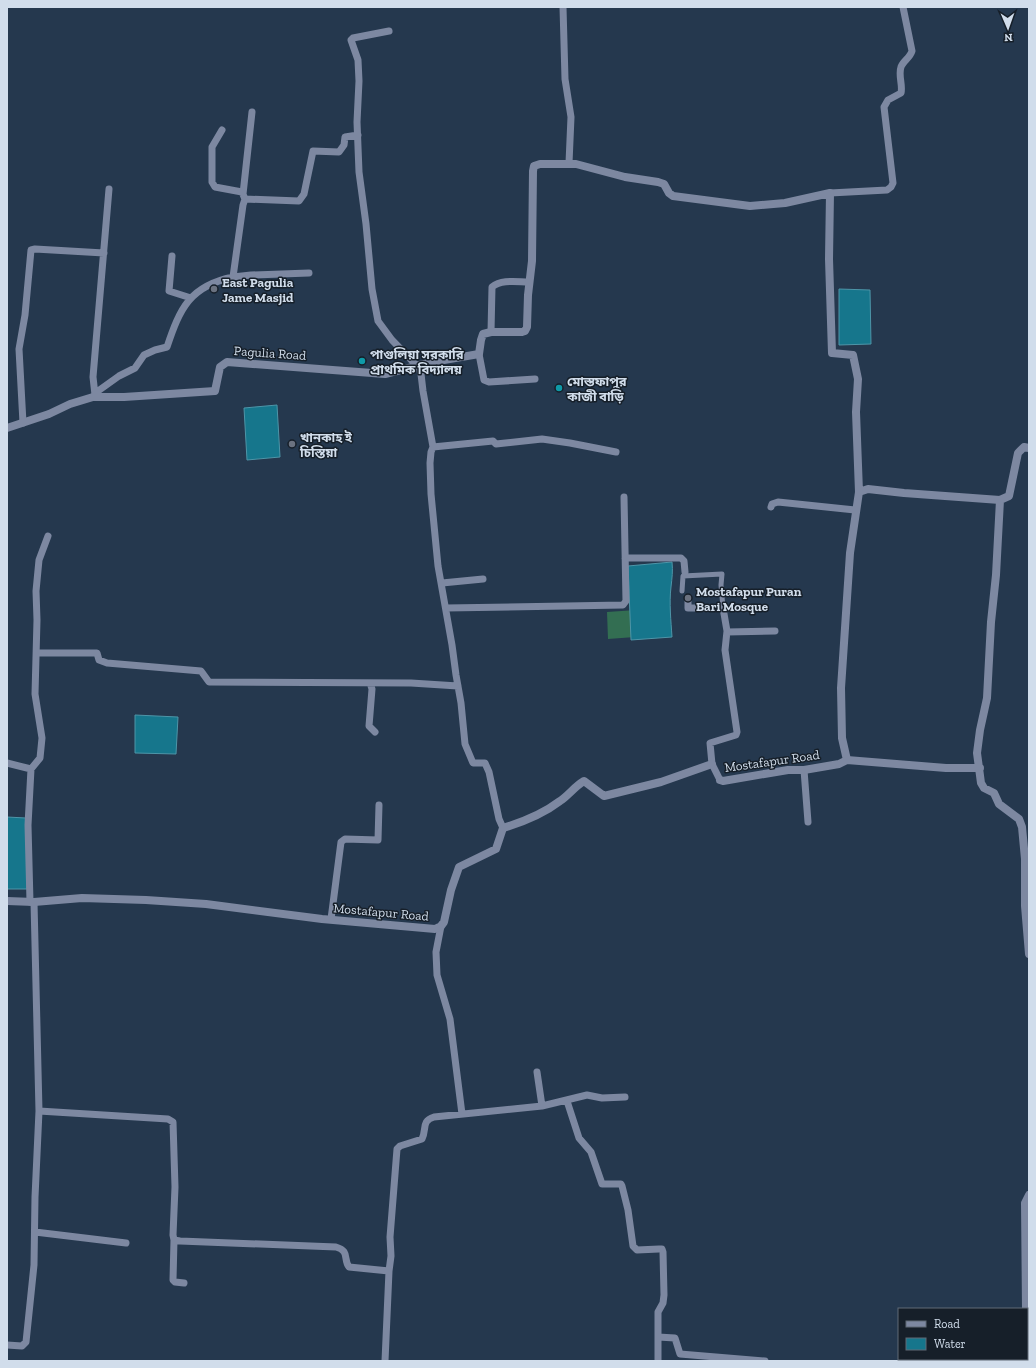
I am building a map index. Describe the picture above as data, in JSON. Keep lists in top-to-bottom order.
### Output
{
  "streets": {
    "street": ["Pagulia Road", "Mostafapur Road"]
  },
  "places": [
    "East Pagulia Jame Masjid",
    "পাগুলিয়া সরকারি প্রাথমিক বিদ্যালয়",
    "মোস্তফাপুর কাজী বাড়ি",
    "খানকাহ ই চিস্তিয়া",
    "Mostafapur Puran Bari Mosque"
  ],
  "legend": ["Road", "Water"],
  "north": "bottom"
}
